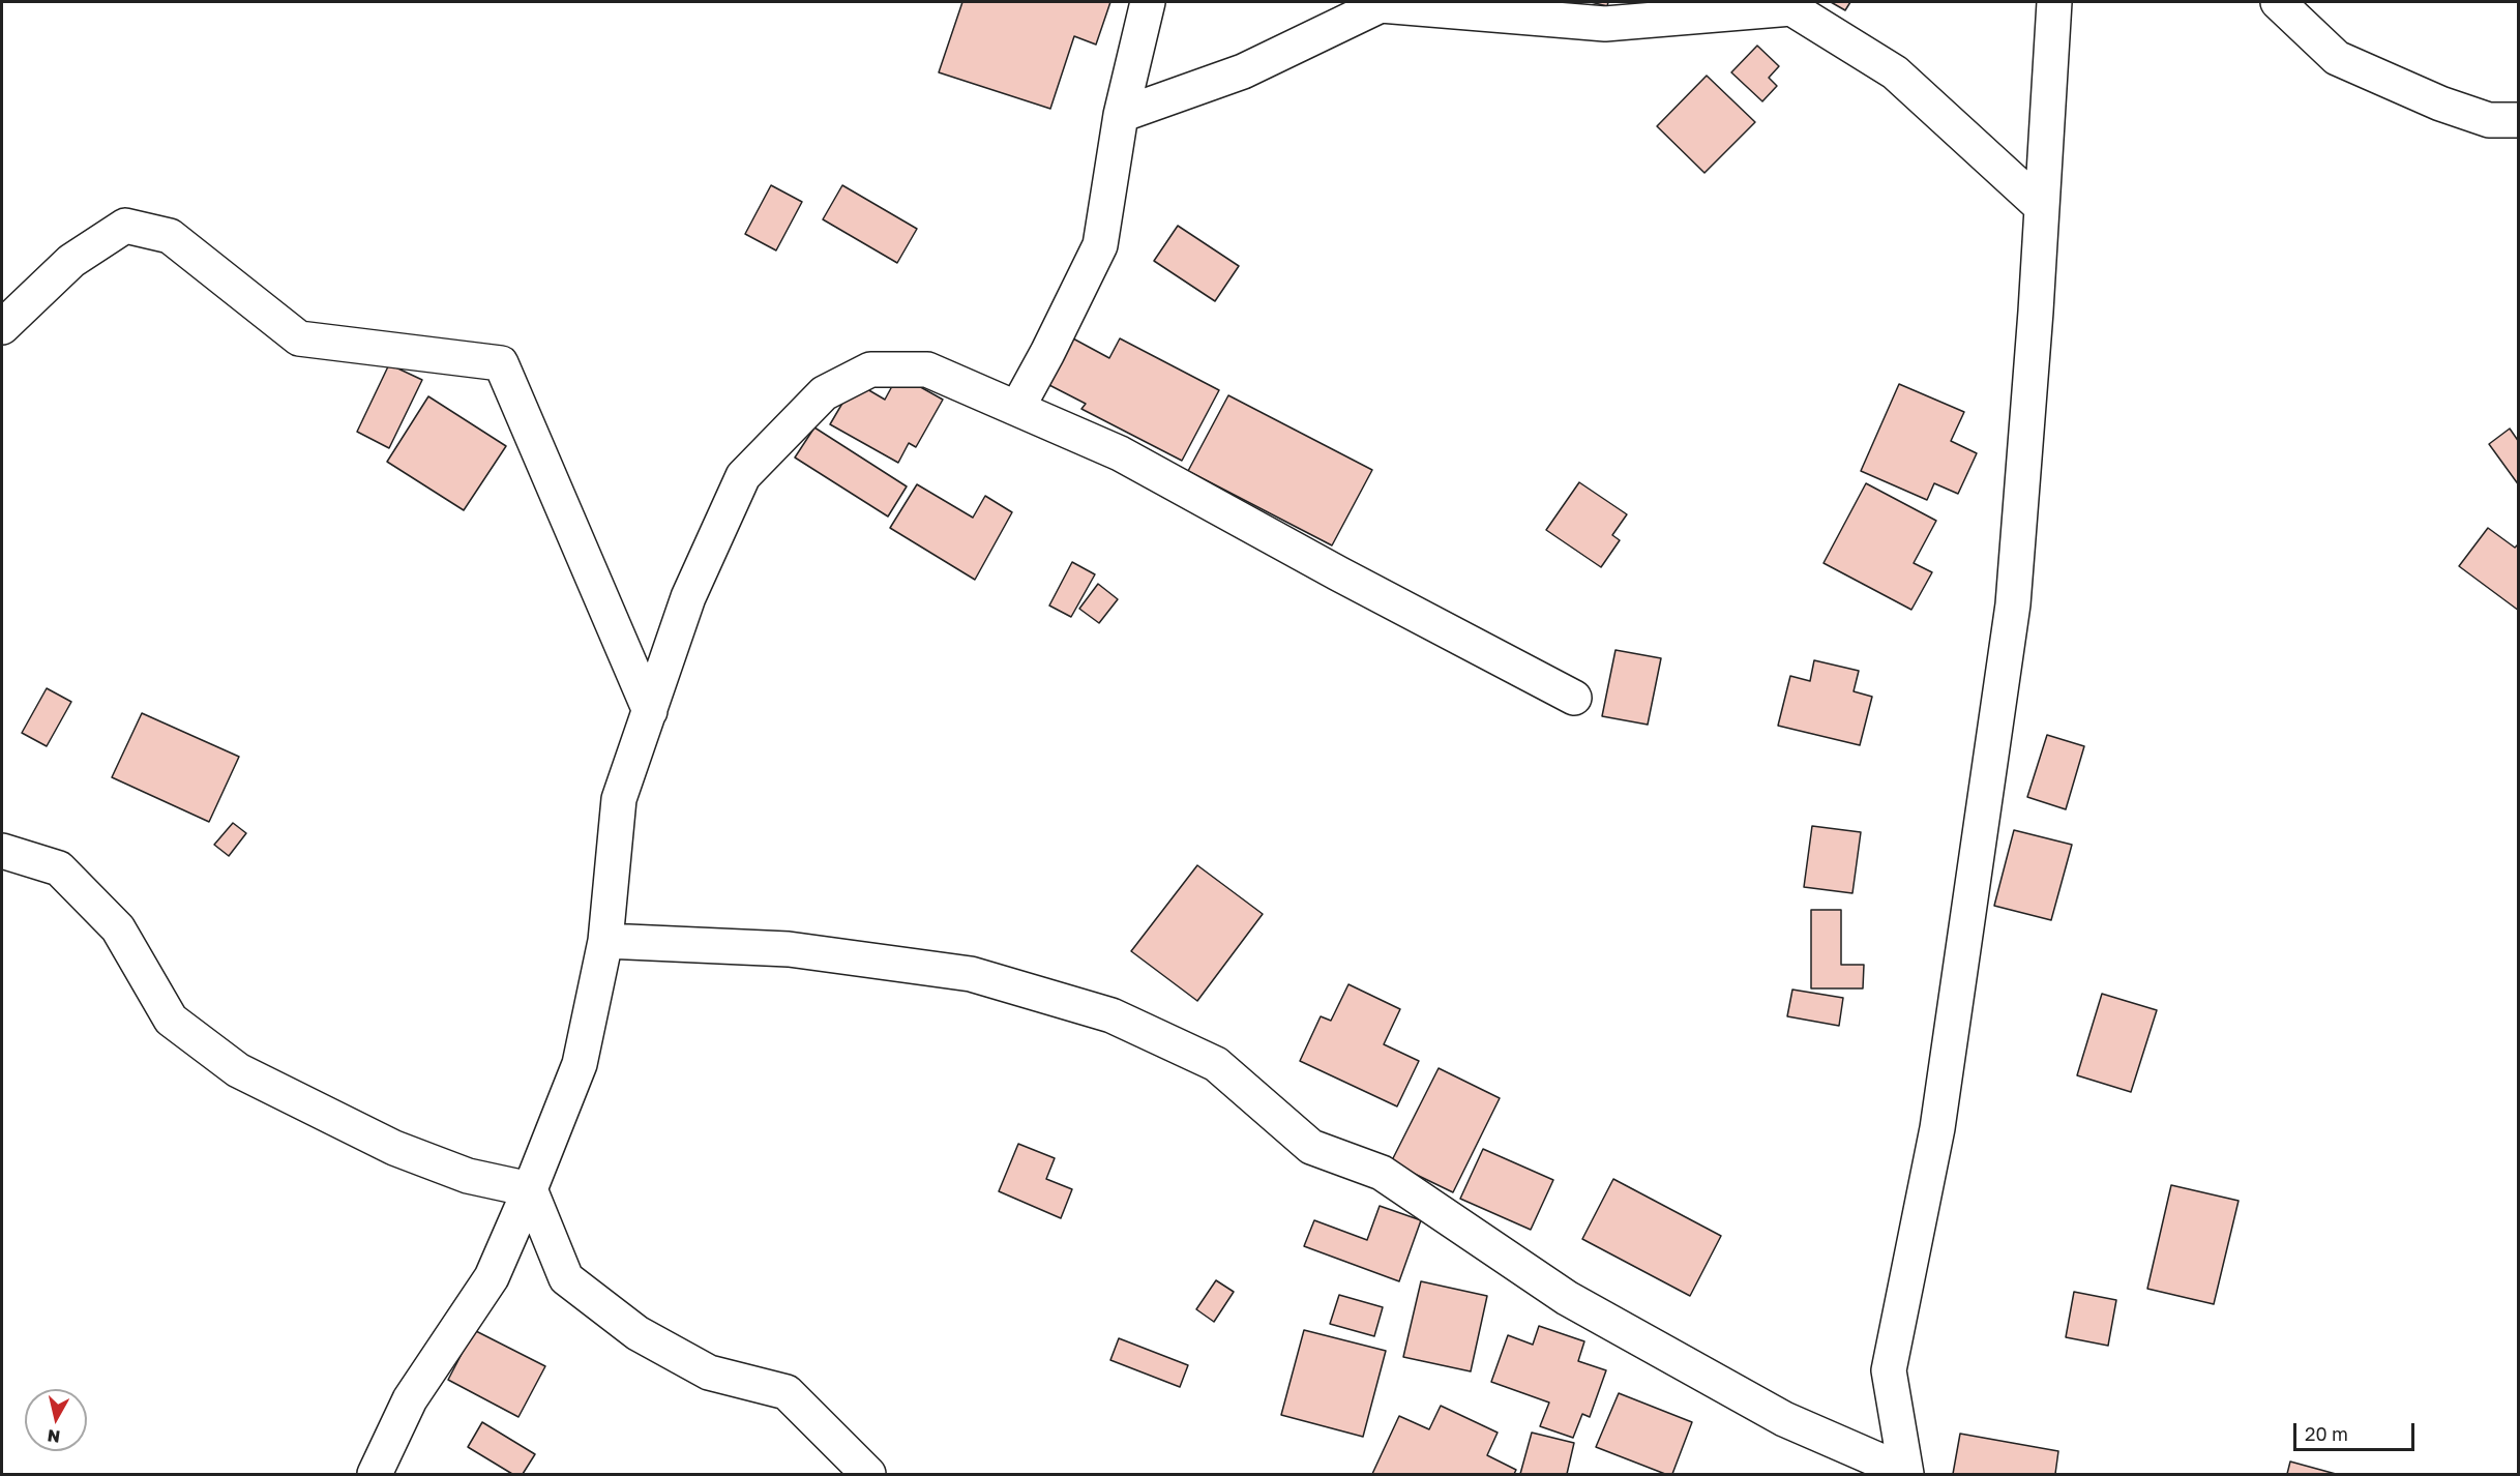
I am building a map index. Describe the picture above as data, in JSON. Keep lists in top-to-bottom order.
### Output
{
  "scale_bar": "20 m",
  "north": "bottom"
}
